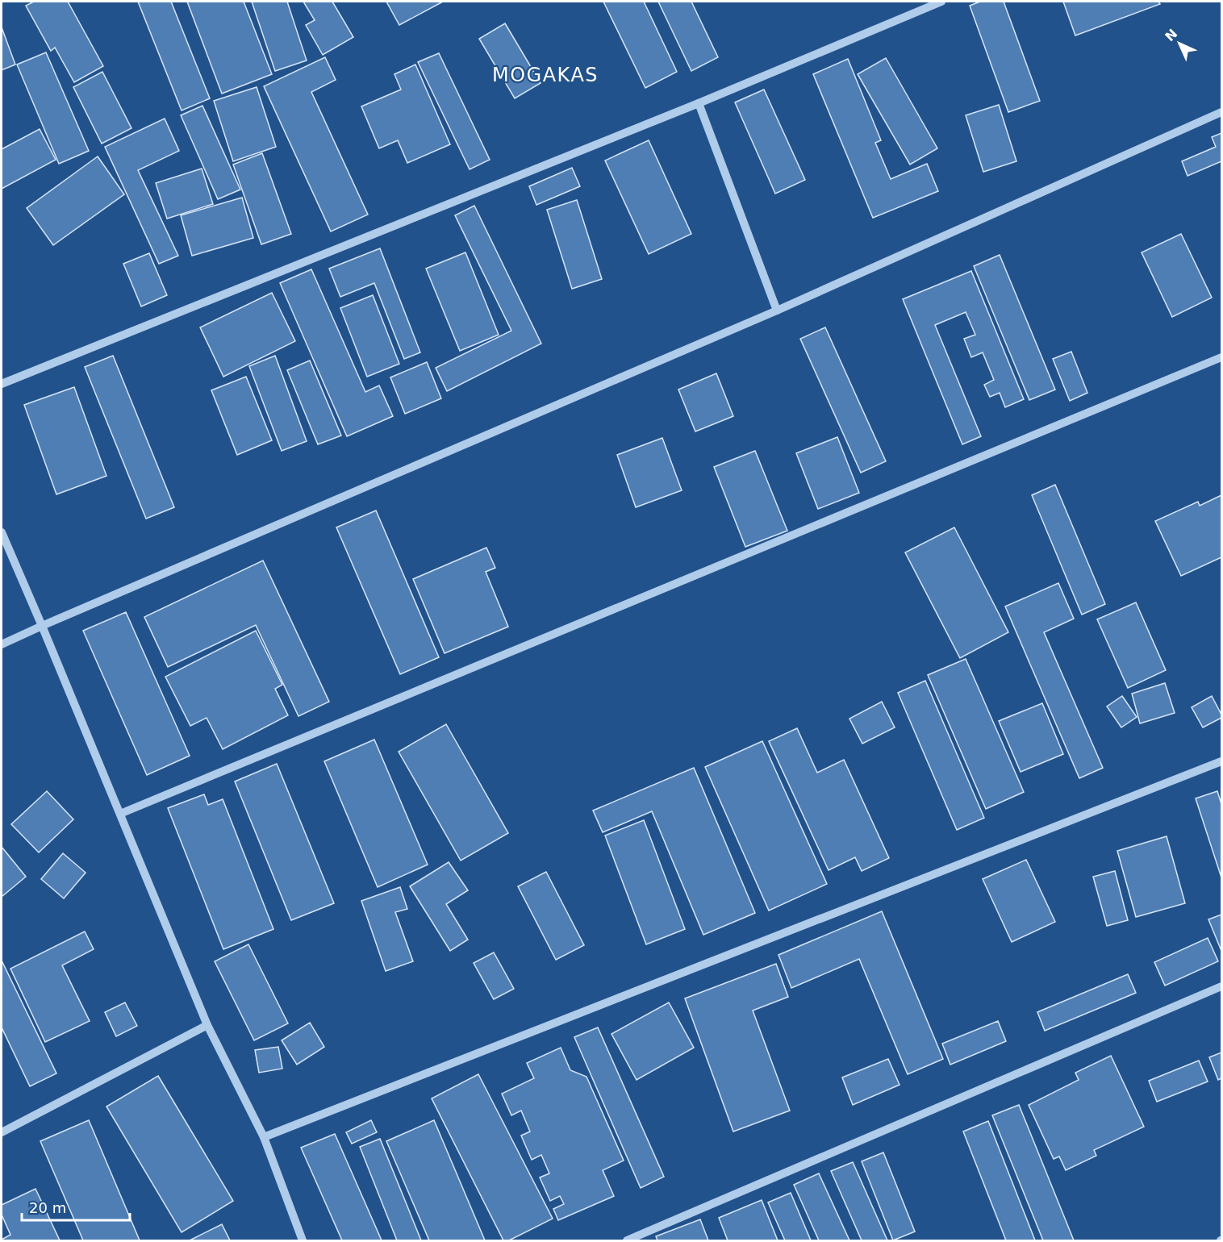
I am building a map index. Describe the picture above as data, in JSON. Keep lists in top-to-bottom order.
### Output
{
  "districts": ["MOGAKAS"],
  "scale_bar": "20 m",
  "north": "top left"
}
